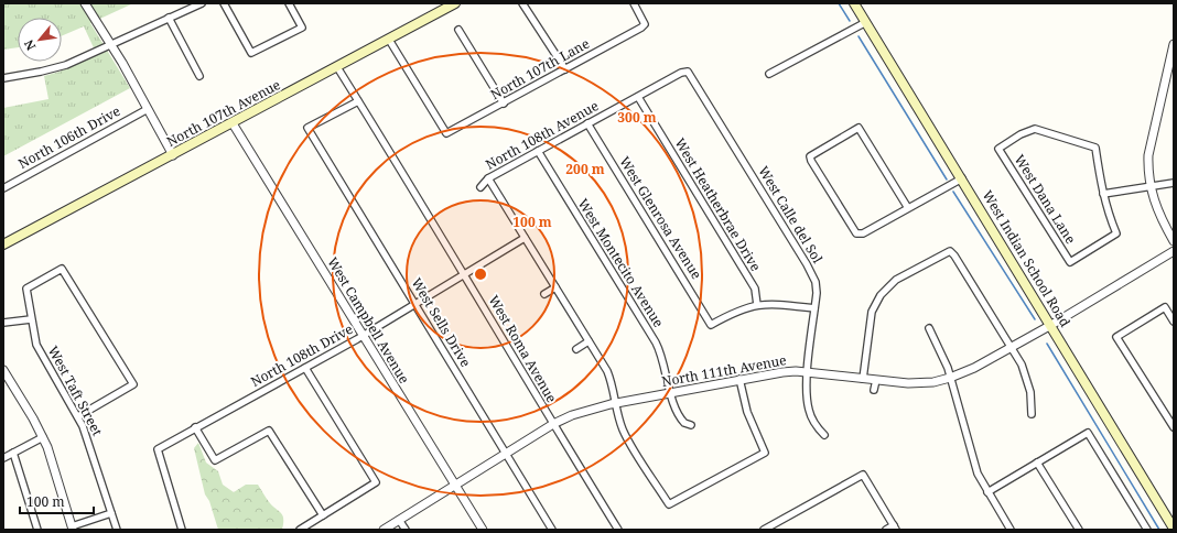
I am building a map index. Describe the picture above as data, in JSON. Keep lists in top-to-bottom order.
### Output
{
  "streets": {
    "main road": ["North 107th Avenue", "West Indian School Road"],
    "street": [
      "North 107th Lane",
      "North 108th Avenue",
      "North 106th Drive",
      "West Dana Lane",
      "West Heatherbrae Drive",
      "West Calle del Sol",
      "West Glenrosa Avenue",
      "West Montecito Avenue",
      "West Campbell Avenue",
      "West Sells Drive",
      "West Roma Avenue",
      "North 108th Drive",
      "North 111th Avenue",
      "West Taft Street"
    ]
  },
  "crossings": [
    ["North 107th Lane", "North 107th Avenue"],
    ["North 107th Avenue", "West Campbell Avenue"],
    ["North 107th Avenue", "West Roma Avenue"],
    ["North 108th Avenue", "West Heatherbrae Drive"],
    ["North 108th Avenue", "West Calle del Sol"],
    ["North 108th Avenue", "West Glenrosa Avenue"],
    ["North 108th Avenue", "West Montecito Avenue"],
    ["West Heatherbrae Drive", "West Glenrosa Avenue"],
    ["West Calle del Sol", "North 111th Avenue"],
    ["West Indian School Road", "North 111th Avenue"],
    ["West Montecito Avenue", "North 111th Avenue"],
    ["West Campbell Avenue", "North 108th Drive"],
    ["West Campbell Avenue", "North 111th Avenue"],
    ["West Sells Drive", "West Roma Avenue"],
    ["West Sells Drive", "North 108th Drive"],
    ["West Sells Drive", "North 111th Avenue"],
    ["West Roma Avenue", "North 108th Drive"],
    ["West Roma Avenue", "North 111th Avenue"]
  ],
  "scale_bar": "100 m",
  "north": "bottom left",
  "rings": ["300 m", "200 m", "100 m"]
}
